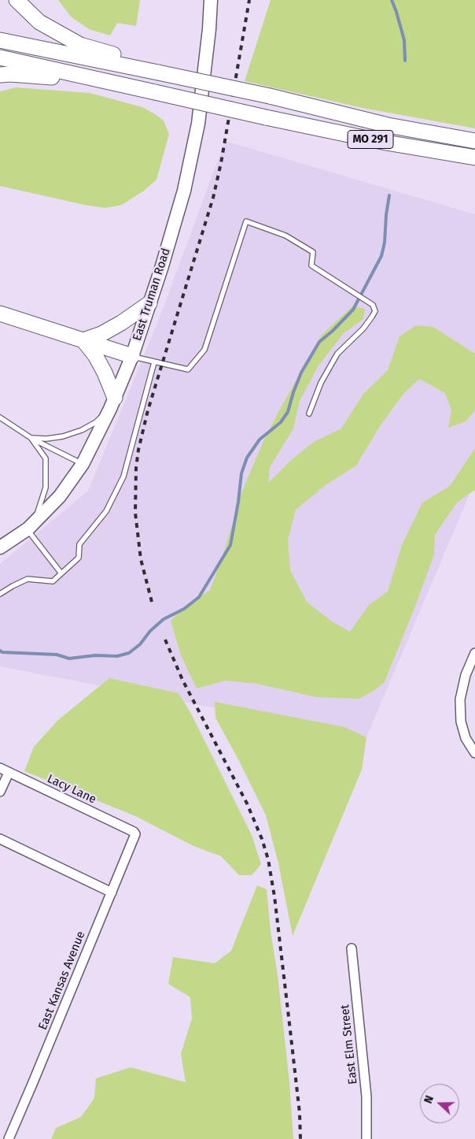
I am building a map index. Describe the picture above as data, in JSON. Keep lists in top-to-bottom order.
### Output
{
  "streets": {
    "highway": ["MO 291"],
    "main road": ["East Truman Road"],
    "street": ["Lacy Lane", "East Kansas Avenue", "East Elm Street"]
  },
  "crossings": [
    ["Lacy Lane", "East Kansas Avenue"]
  ],
  "north": "left"
}
